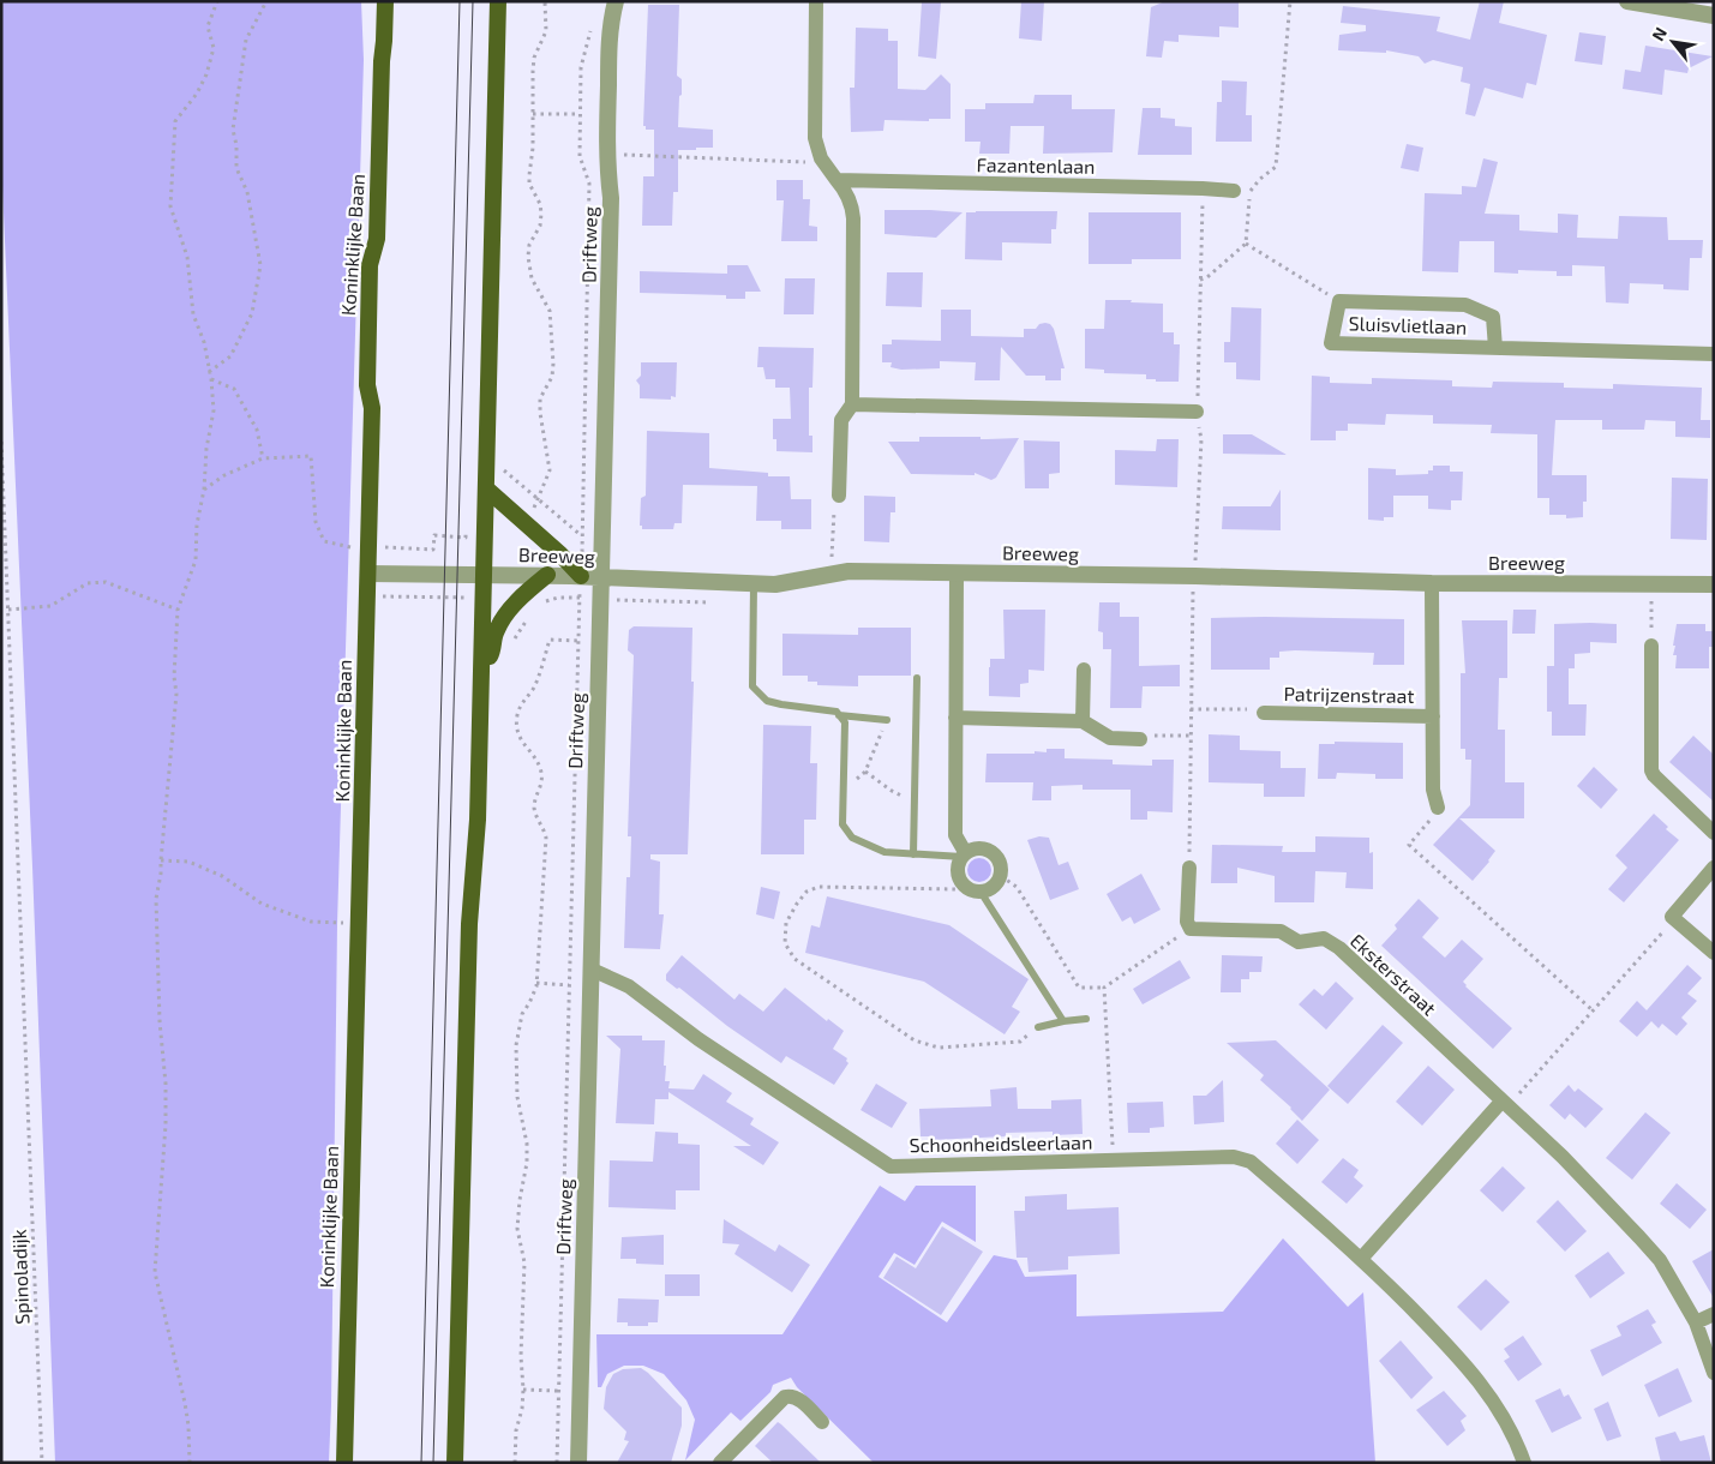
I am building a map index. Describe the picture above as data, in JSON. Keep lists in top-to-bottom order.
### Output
{
  "streets": {
    "main road": ["Koninklijke Baan"],
    "street": [
      "Fazantenlaan",
      "Driftweg",
      "Sluisvlietlaan",
      "Breeweg",
      "Patrijzenstraat",
      "Eksterstraat",
      "Schoonheidsleerlaan"
    ],
    "path": ["Spinoladijk"]
  },
  "crossings": [
    ["Koninklijke Baan", "Breeweg"],
    ["Driftweg", "Breeweg"],
    ["Driftweg", "Schoonheidsleerlaan"],
    ["Breeweg", "Patrijzenstraat"]
  ],
  "north": "top left"
}
